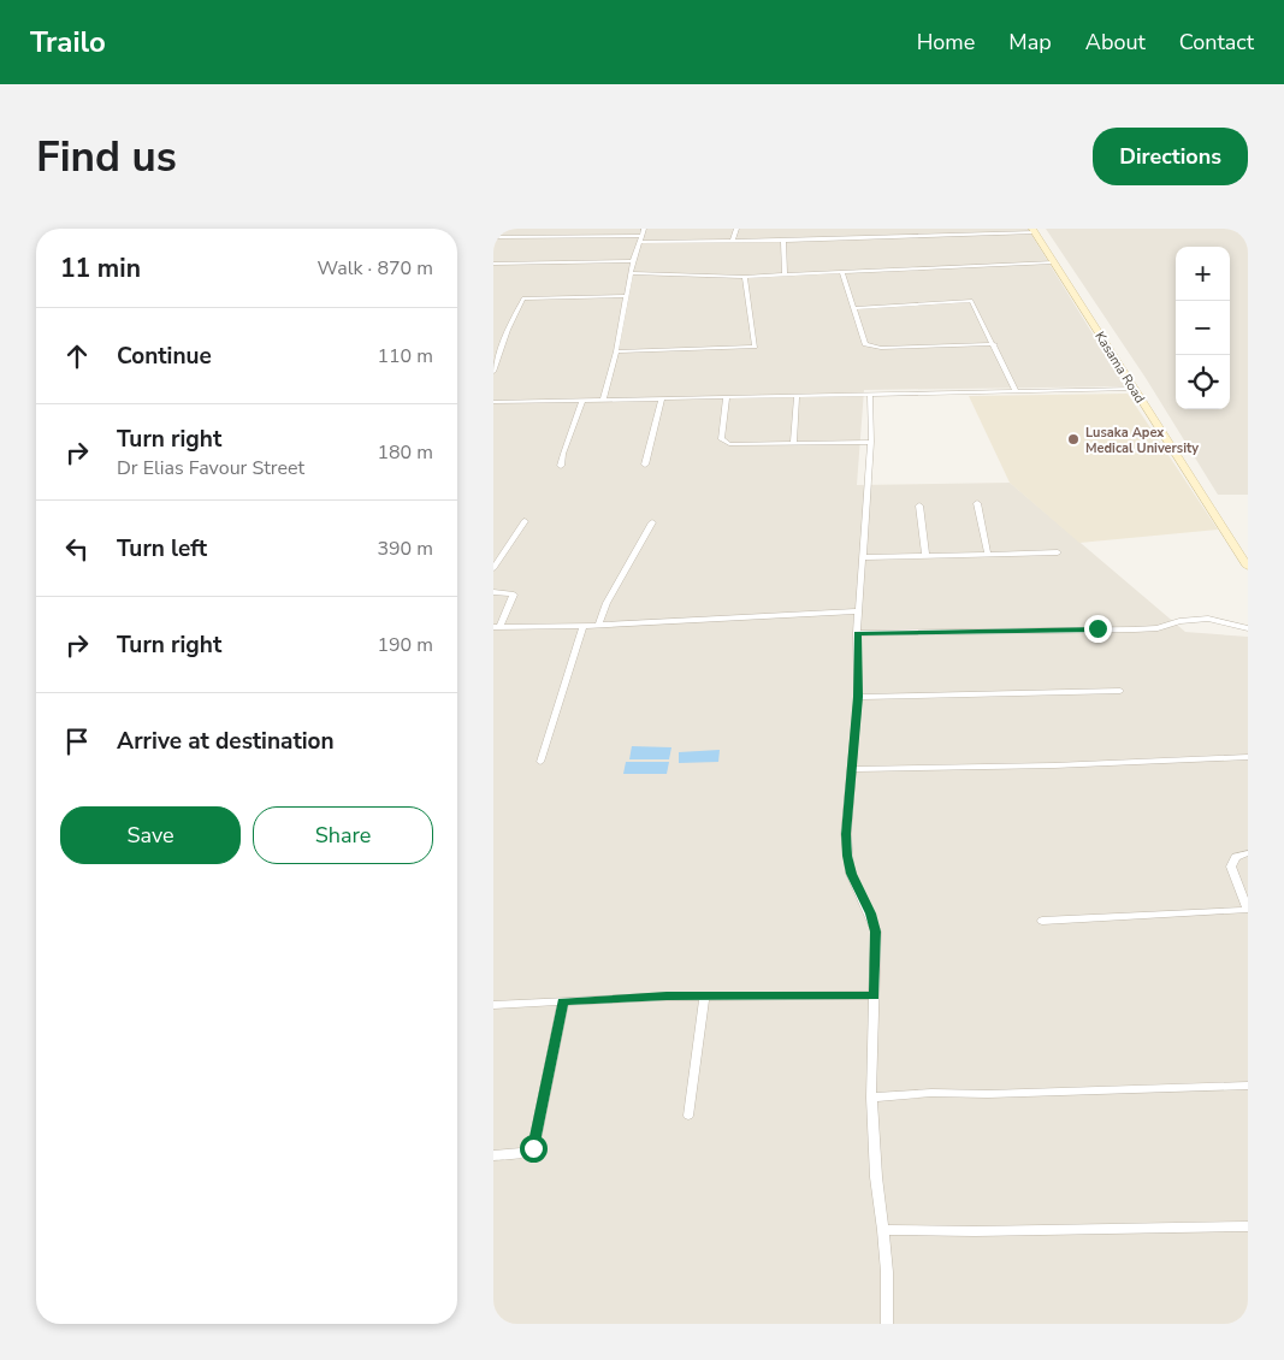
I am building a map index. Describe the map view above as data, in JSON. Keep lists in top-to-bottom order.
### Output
{
  "streets": {
    "street": ["Kasama Road"]
  },
  "places": ["Lusaka Apex Medical University"],
  "page": {
    "header": "Trailo",
    "nav": [
      "Home",
      "Map",
      "About",
      "Contact"
    ],
    "buttons": [
      "Directions",
      ["Save", "Share"]
    ],
    "title": "Find us",
    "heading": ["11 min", "Walk · 870 m"],
    "map_buttons": ["+", "−"],
    "list": [
      ["Continue", "110 m"],
      ["Turn right", "Dr Elias Favour Street", "180 m"],
      ["Turn left", "390 m"],
      ["Turn right", "190 m"],
      "Arrive at destination"
    ]
  }
}
